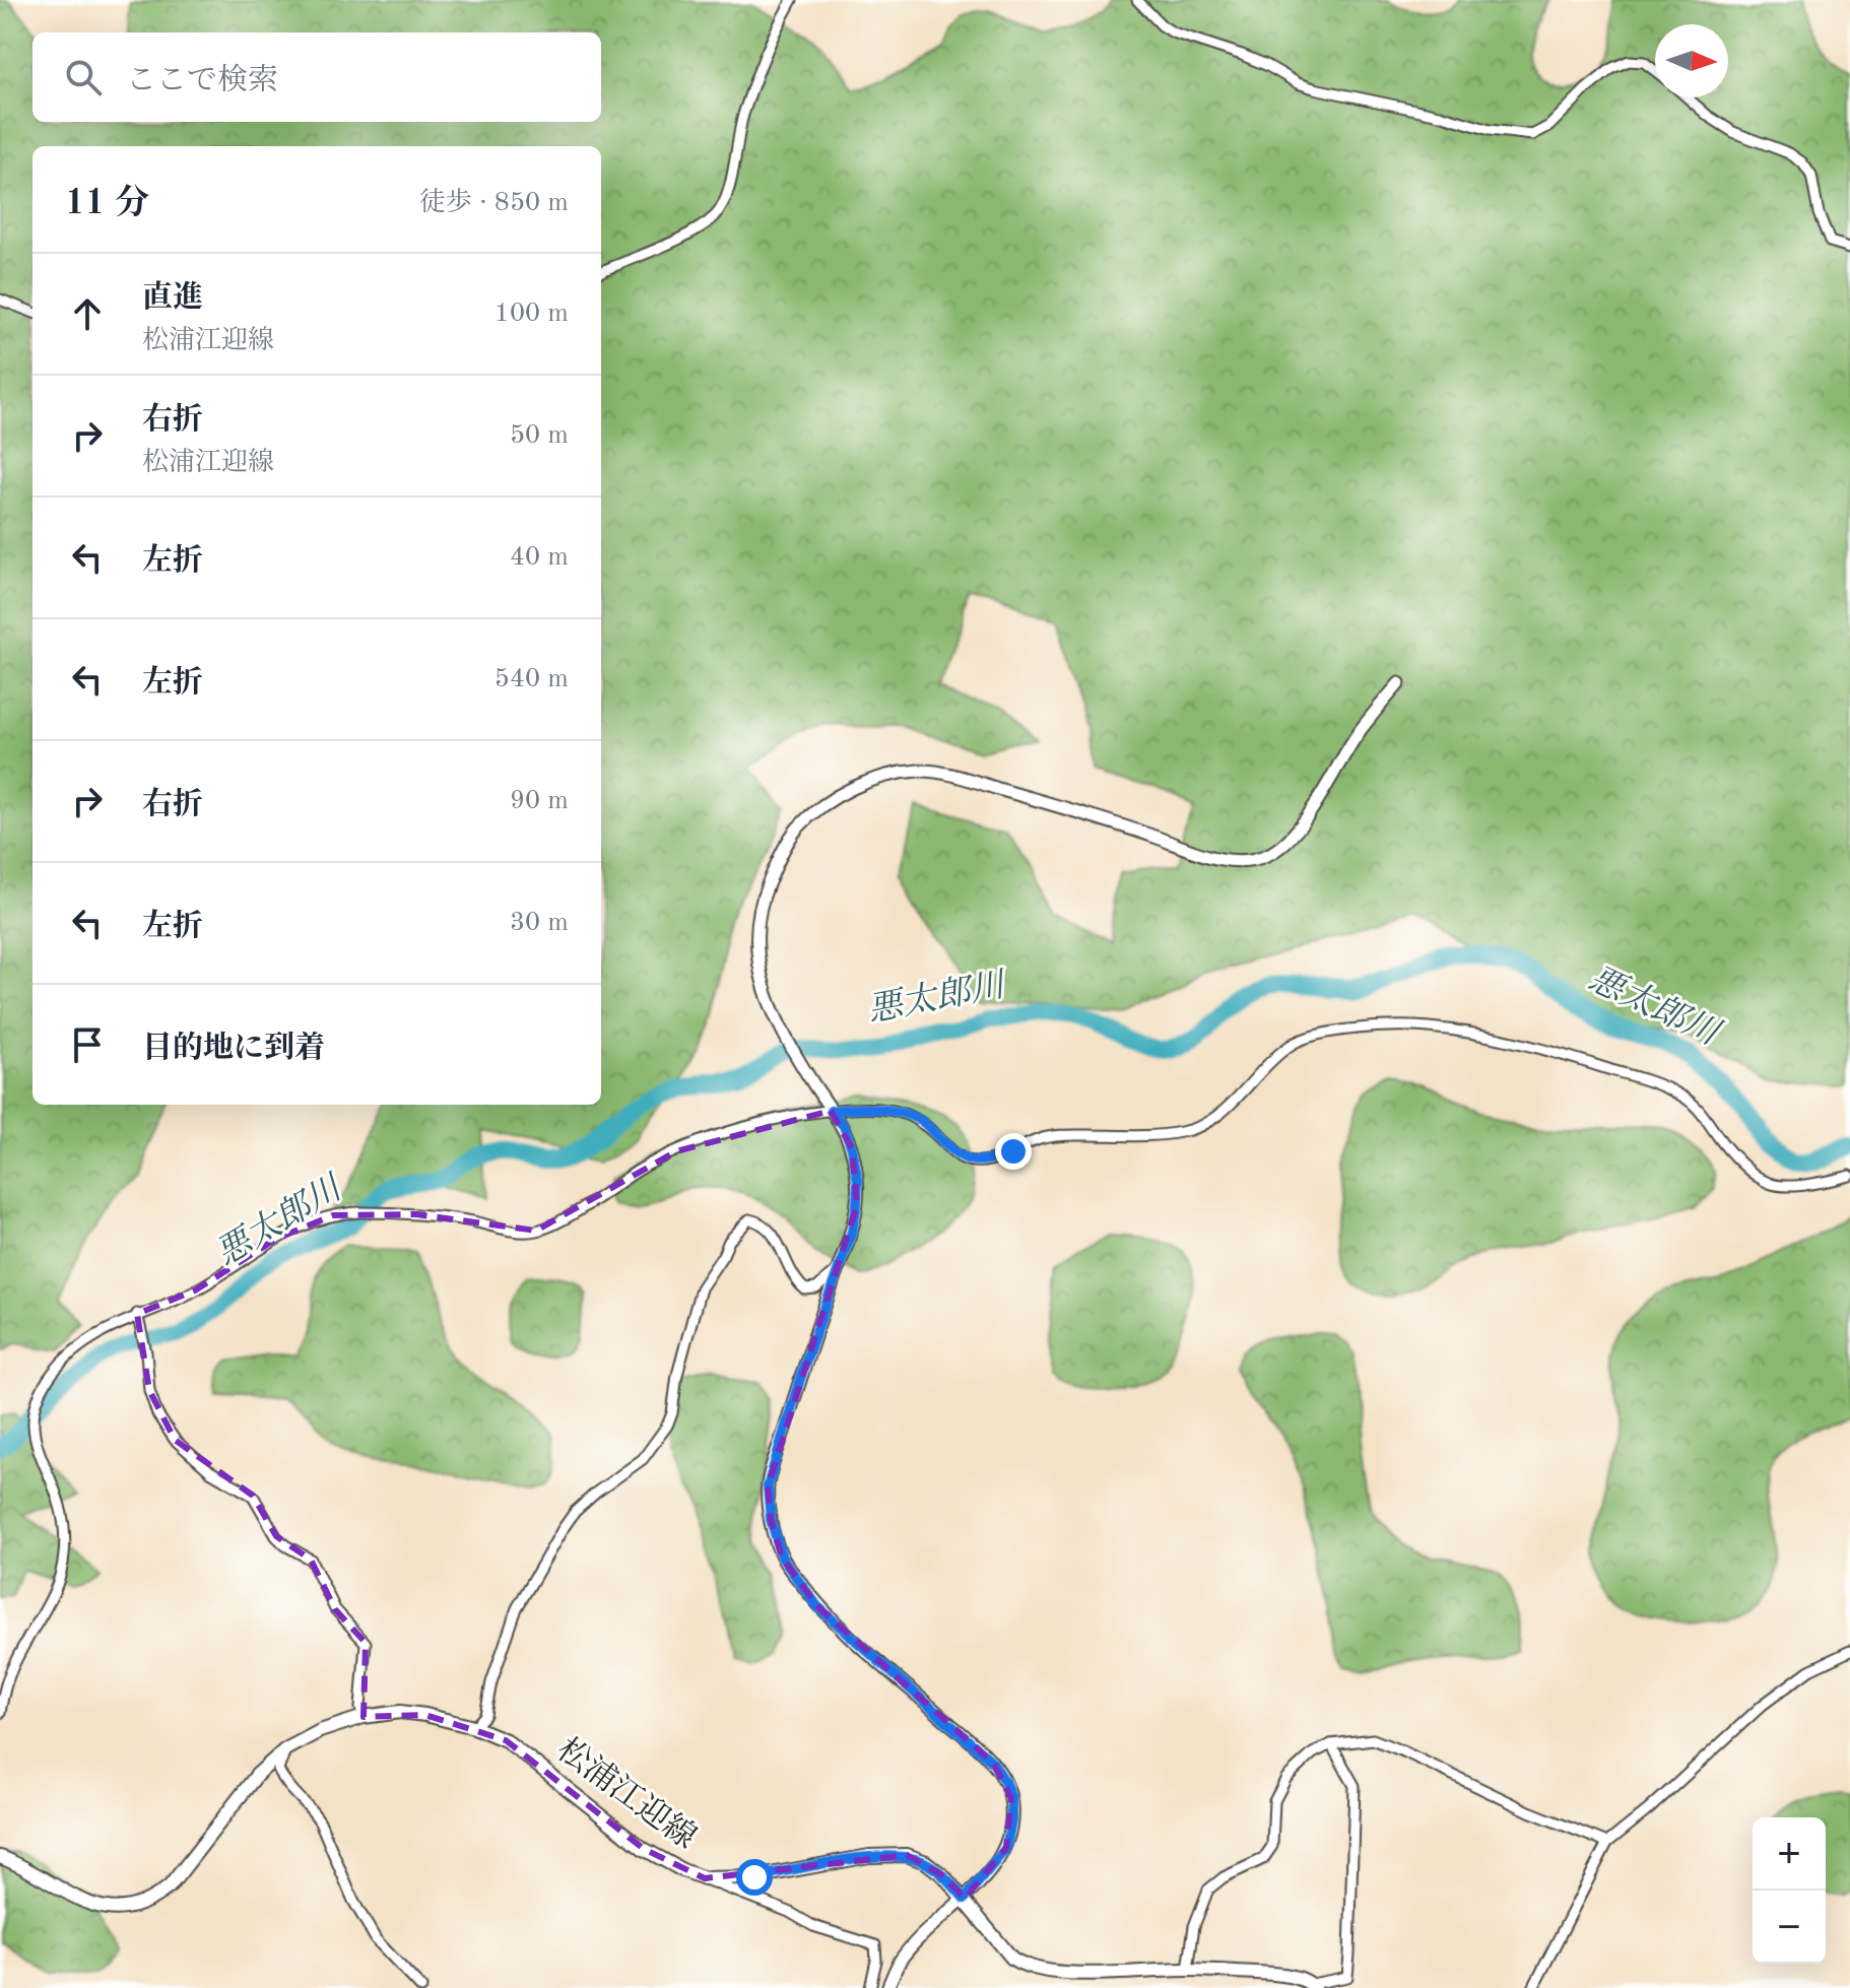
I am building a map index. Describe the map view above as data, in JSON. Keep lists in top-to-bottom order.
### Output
{
  "streets": {
    "main road": ["松浦江迎線"]
  },
  "water": ["悪太郎川"],
  "north": "right",
  "page": {
    "search": "ここで検索",
    "heading": ["11 分", "徒歩 · 850 m"],
    "list": [
      ["直進", "松浦江迎線", "100 m"],
      ["右折", "松浦江迎線", "50 m"],
      ["左折", "40 m"],
      ["左折", "540 m"],
      ["右折", "90 m"],
      ["左折", "30 m"],
      "目的地に到着"
    ],
    "map_buttons": ["+", "−"]
  }
}
